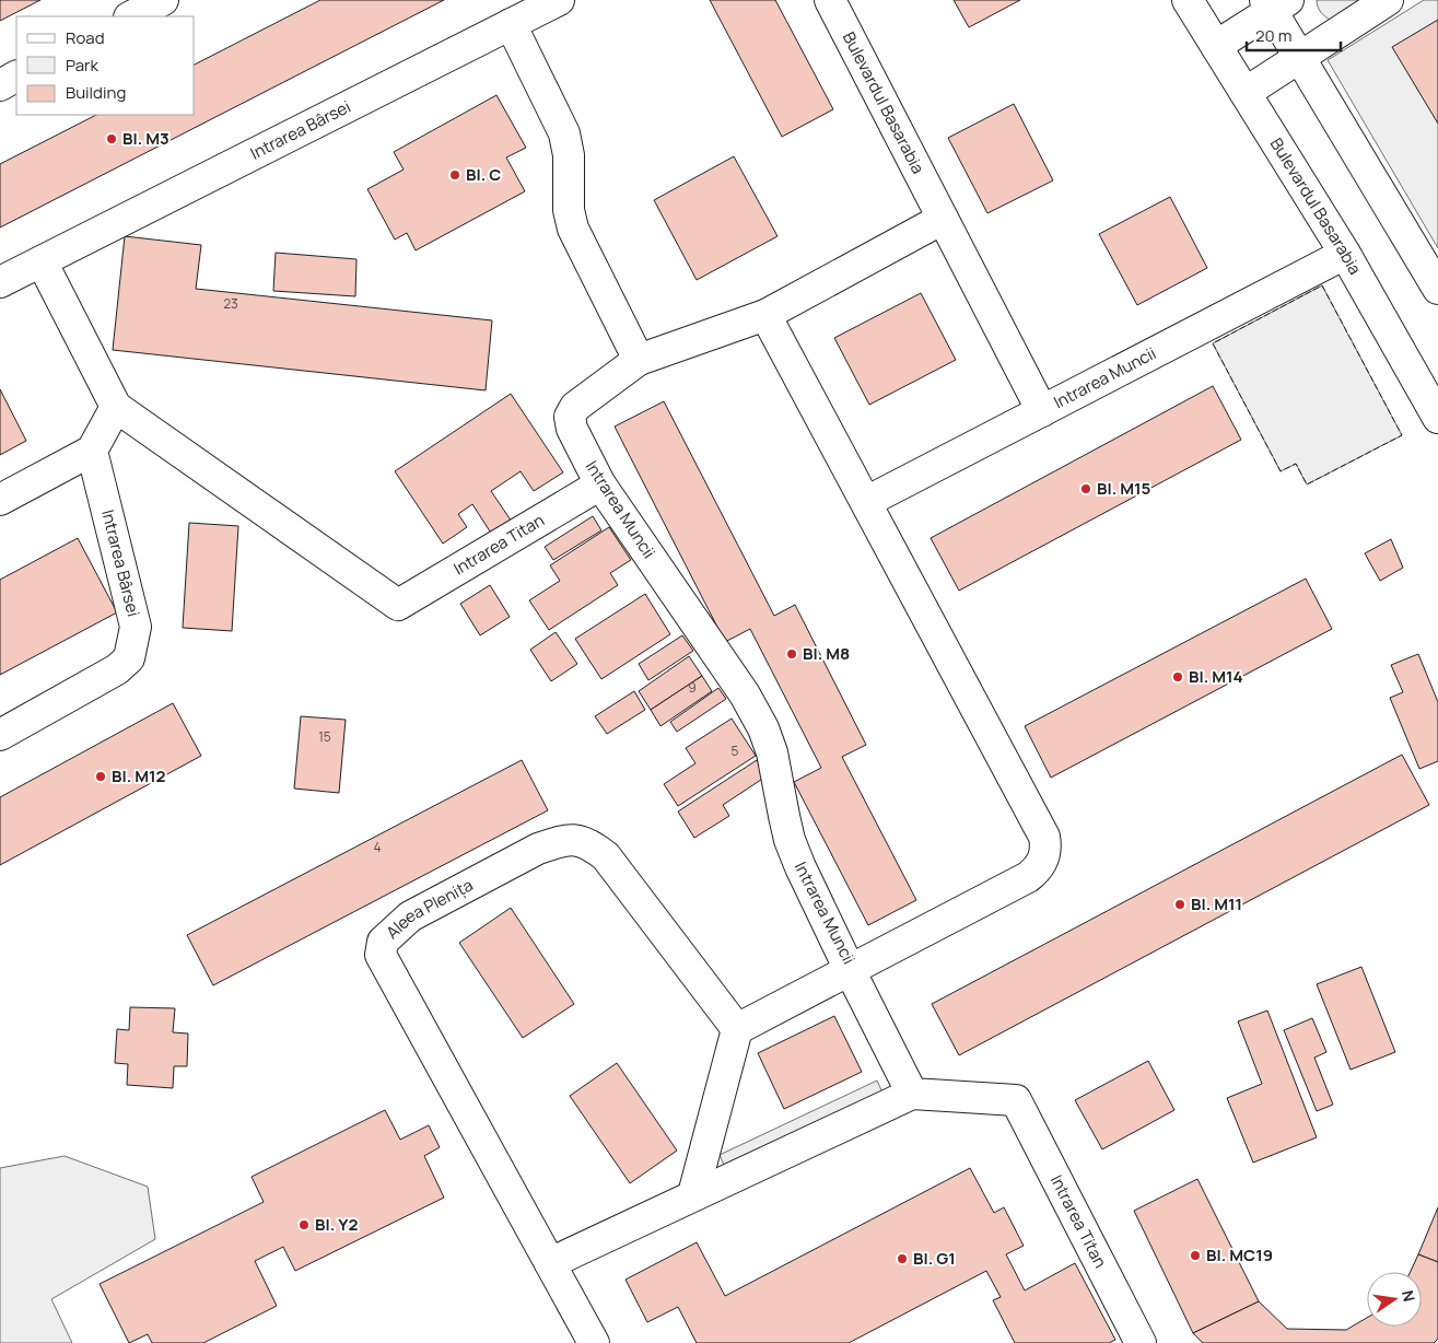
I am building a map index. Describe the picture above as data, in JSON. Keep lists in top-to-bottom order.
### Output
{
  "streets": {
    "street": [
      "Bulevardul Basarabia",
      "Intrarea Bârsei",
      "Intrarea Muncii",
      "Intrarea Titan",
      "Aleea Plenița"
    ]
  },
  "crossings": [
    ["Bulevardul Basarabia", "Intrarea Muncii"],
    ["Intrarea Muncii", "Intrarea Titan"]
  ],
  "places": [
    "Bl. M3",
    "Bl. C",
    "Bl. M15",
    "Bl. M8",
    "Bl. M14",
    "Bl. M12",
    "Bl. M11",
    "Bl. Y2",
    "Bl. MC19",
    "Bl. G1"
  ],
  "house_numbers": [
    "23",
    "9",
    "15",
    "5",
    "4"
  ],
  "legend": ["Road", "Park", "Building"],
  "scale_bar": "20 m",
  "north": "right"
}
